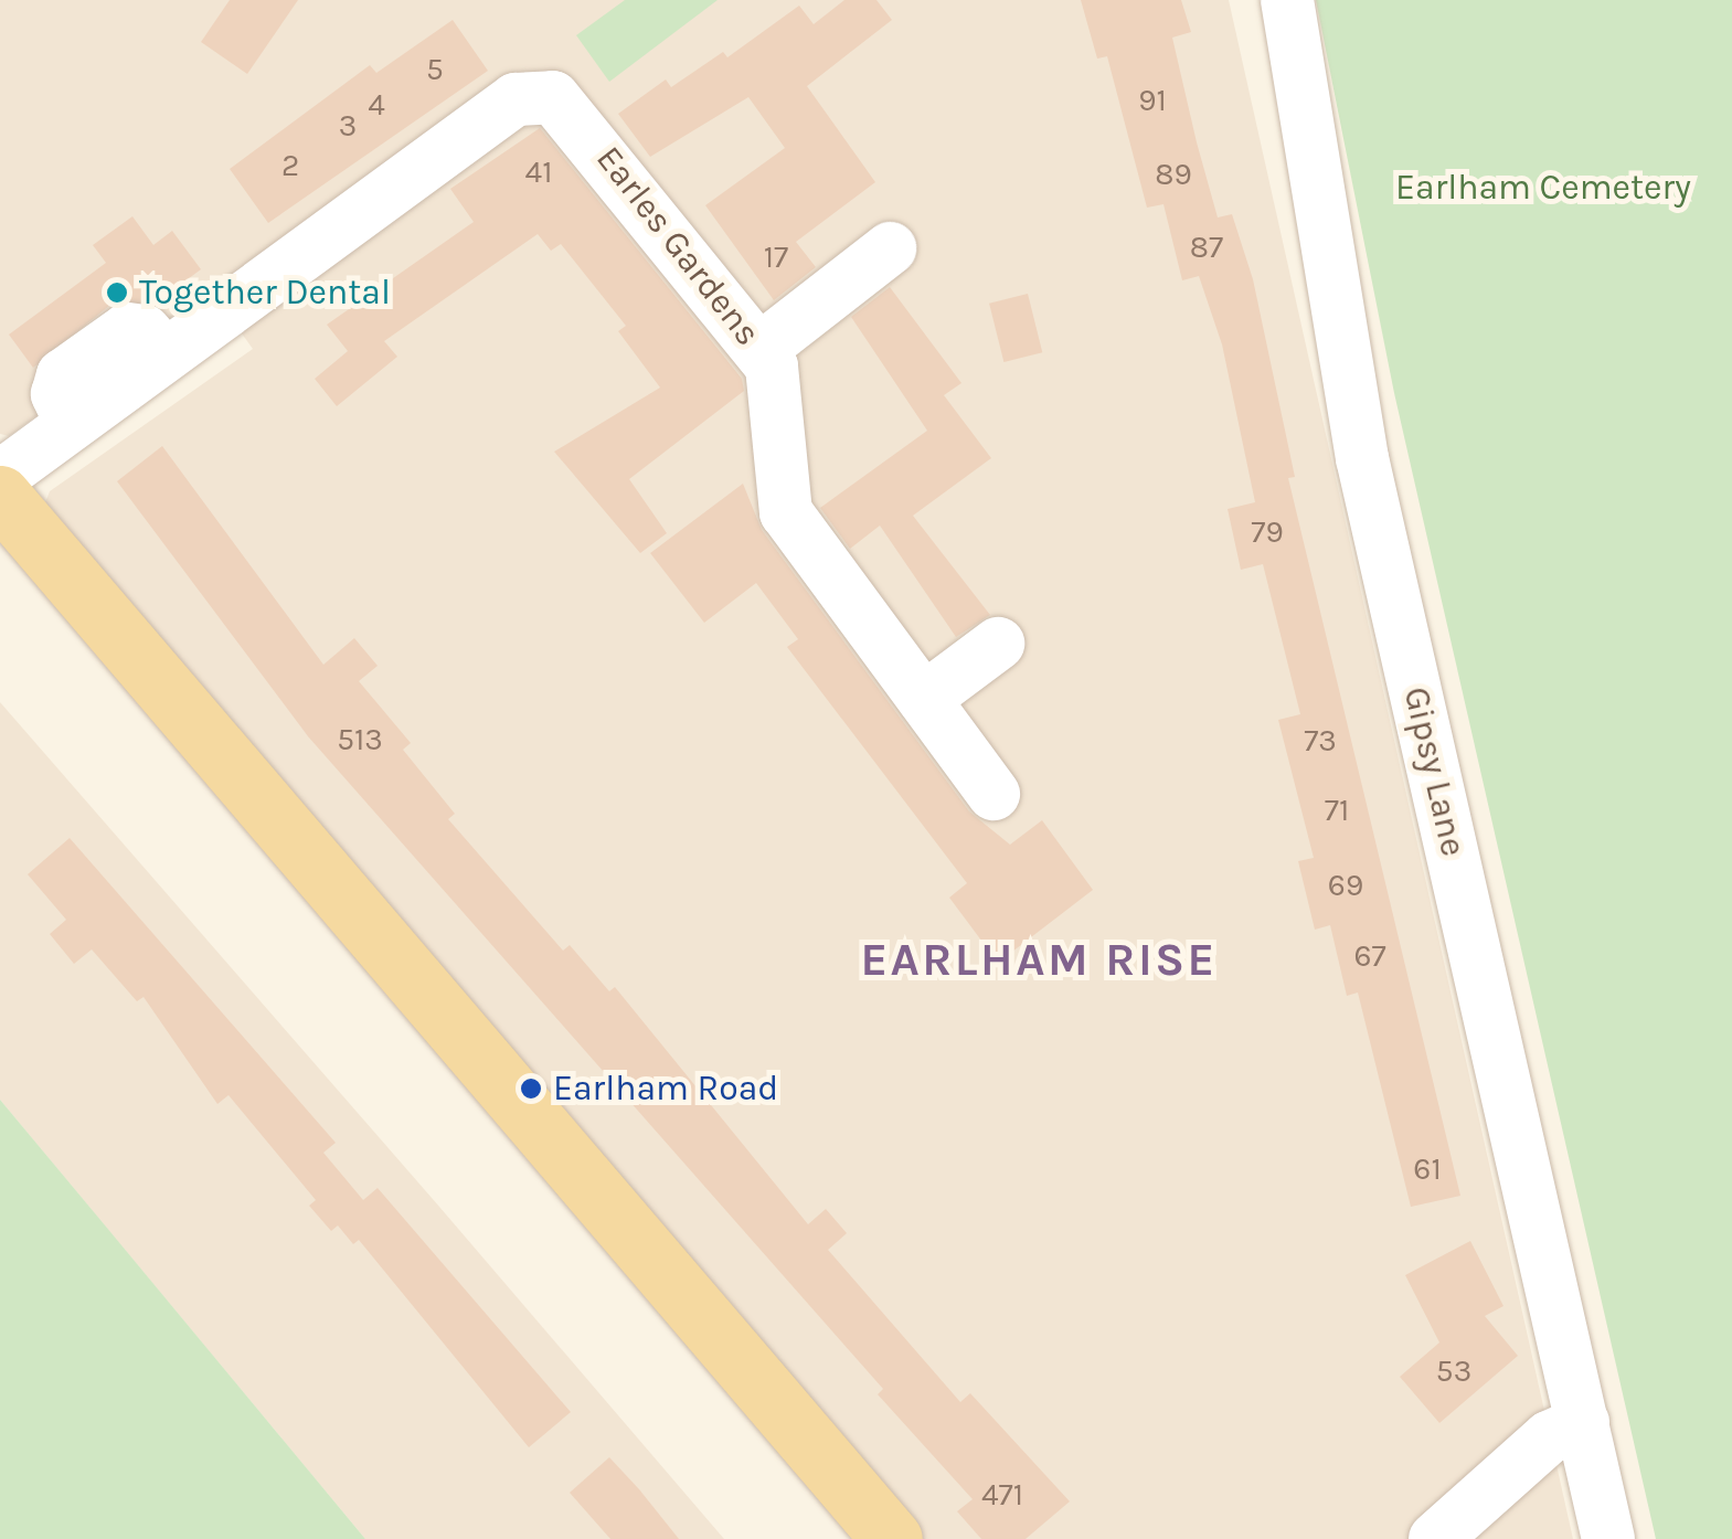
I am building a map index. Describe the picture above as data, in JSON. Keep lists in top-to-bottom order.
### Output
{
  "streets": {
    "street": ["Earles Gardens", "Gipsy Lane"]
  },
  "districts": ["EARLHAM RISE"],
  "parks": ["Earlham Cemetery"],
  "places": ["Together Dental", "Earlham Road"],
  "house_numbers": [
    "5",
    "91",
    "4",
    "3",
    "2",
    "41",
    "89",
    "87",
    "17",
    "79",
    "513",
    "73",
    "71",
    "69",
    "67",
    "61",
    "53",
    "471"
  ]
}
